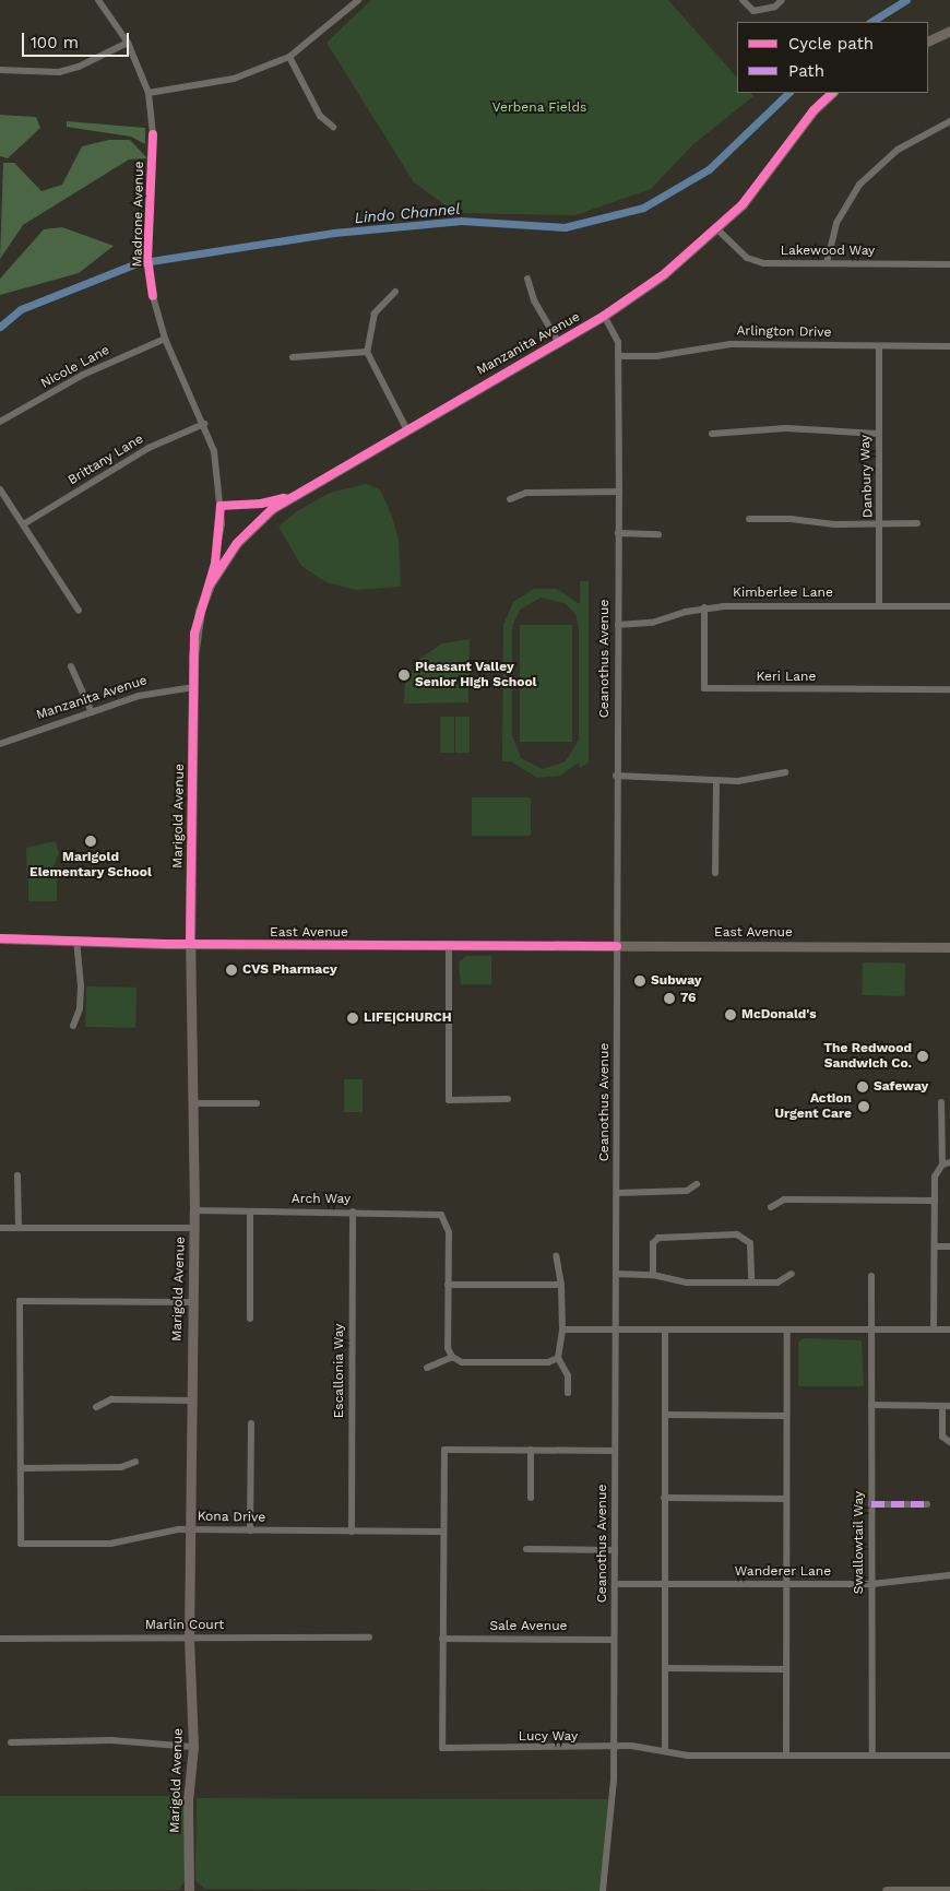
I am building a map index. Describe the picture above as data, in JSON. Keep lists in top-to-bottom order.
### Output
{
  "streets": {
    "street": [
      "Lakewood Way",
      "Arlington Drive",
      "Manzanita Avenue",
      "Nicole Lane",
      "Brittany Lane",
      "Danbury Way",
      "Kimberlee Lane",
      "Ceanothus Avenue",
      "Keri Lane",
      "Marigold Avenue",
      "East Avenue",
      "Arch Way",
      "Escallonia Way",
      "Kona Drive",
      "Swallowtail Way",
      "Wanderer Lane",
      "Marlin Court",
      "Sale Avenue",
      "Lucy Way"
    ],
    "cycle path": ["Madrone Avenue"]
  },
  "crossings": [
    ["Lakewood Way", "Manzanita Avenue"],
    ["Arlington Drive", "Danbury Way"],
    ["Arlington Drive", "Ceanothus Avenue"],
    ["Manzanita Avenue", "Ceanothus Avenue"],
    ["Manzanita Avenue", "Marigold Avenue"],
    ["Danbury Way", "Kimberlee Lane"],
    ["Kimberlee Lane", "Ceanothus Avenue"],
    ["Kimberlee Lane", "Keri Lane"],
    ["Ceanothus Avenue", "East Avenue"],
    ["Ceanothus Avenue", "Wanderer Lane"],
    ["Ceanothus Avenue", "Sale Avenue"],
    ["Ceanothus Avenue", "Lucy Way"],
    ["Marigold Avenue", "East Avenue"],
    ["Marigold Avenue", "Arch Way"],
    ["Marigold Avenue", "Kona Drive"],
    ["Marigold Avenue", "Marlin Court"],
    ["Arch Way", "Escallonia Way"],
    ["Escallonia Way", "Kona Drive"],
    ["Kona Drive", "Lucy Way"],
    ["Swallowtail Way", "Wanderer Lane"],
    ["Swallowtail Way", "Lucy Way"],
    ["Sale Avenue", "Lucy Way"]
  ],
  "water": ["Lindo Channel"],
  "parks": ["Verbena Fields"],
  "places": [
    "Pleasant Valley Senior High School",
    "Marigold Elementary School",
    "CVS Pharmacy",
    "Subway",
    "76",
    "McDonald's",
    "LIFE|CHURCH",
    "The Redwood Sandwich Co.",
    "Safeway",
    "Action Urgent Care"
  ],
  "legend": ["Cycle path", "Path"],
  "scale_bar": "100 m"
}
